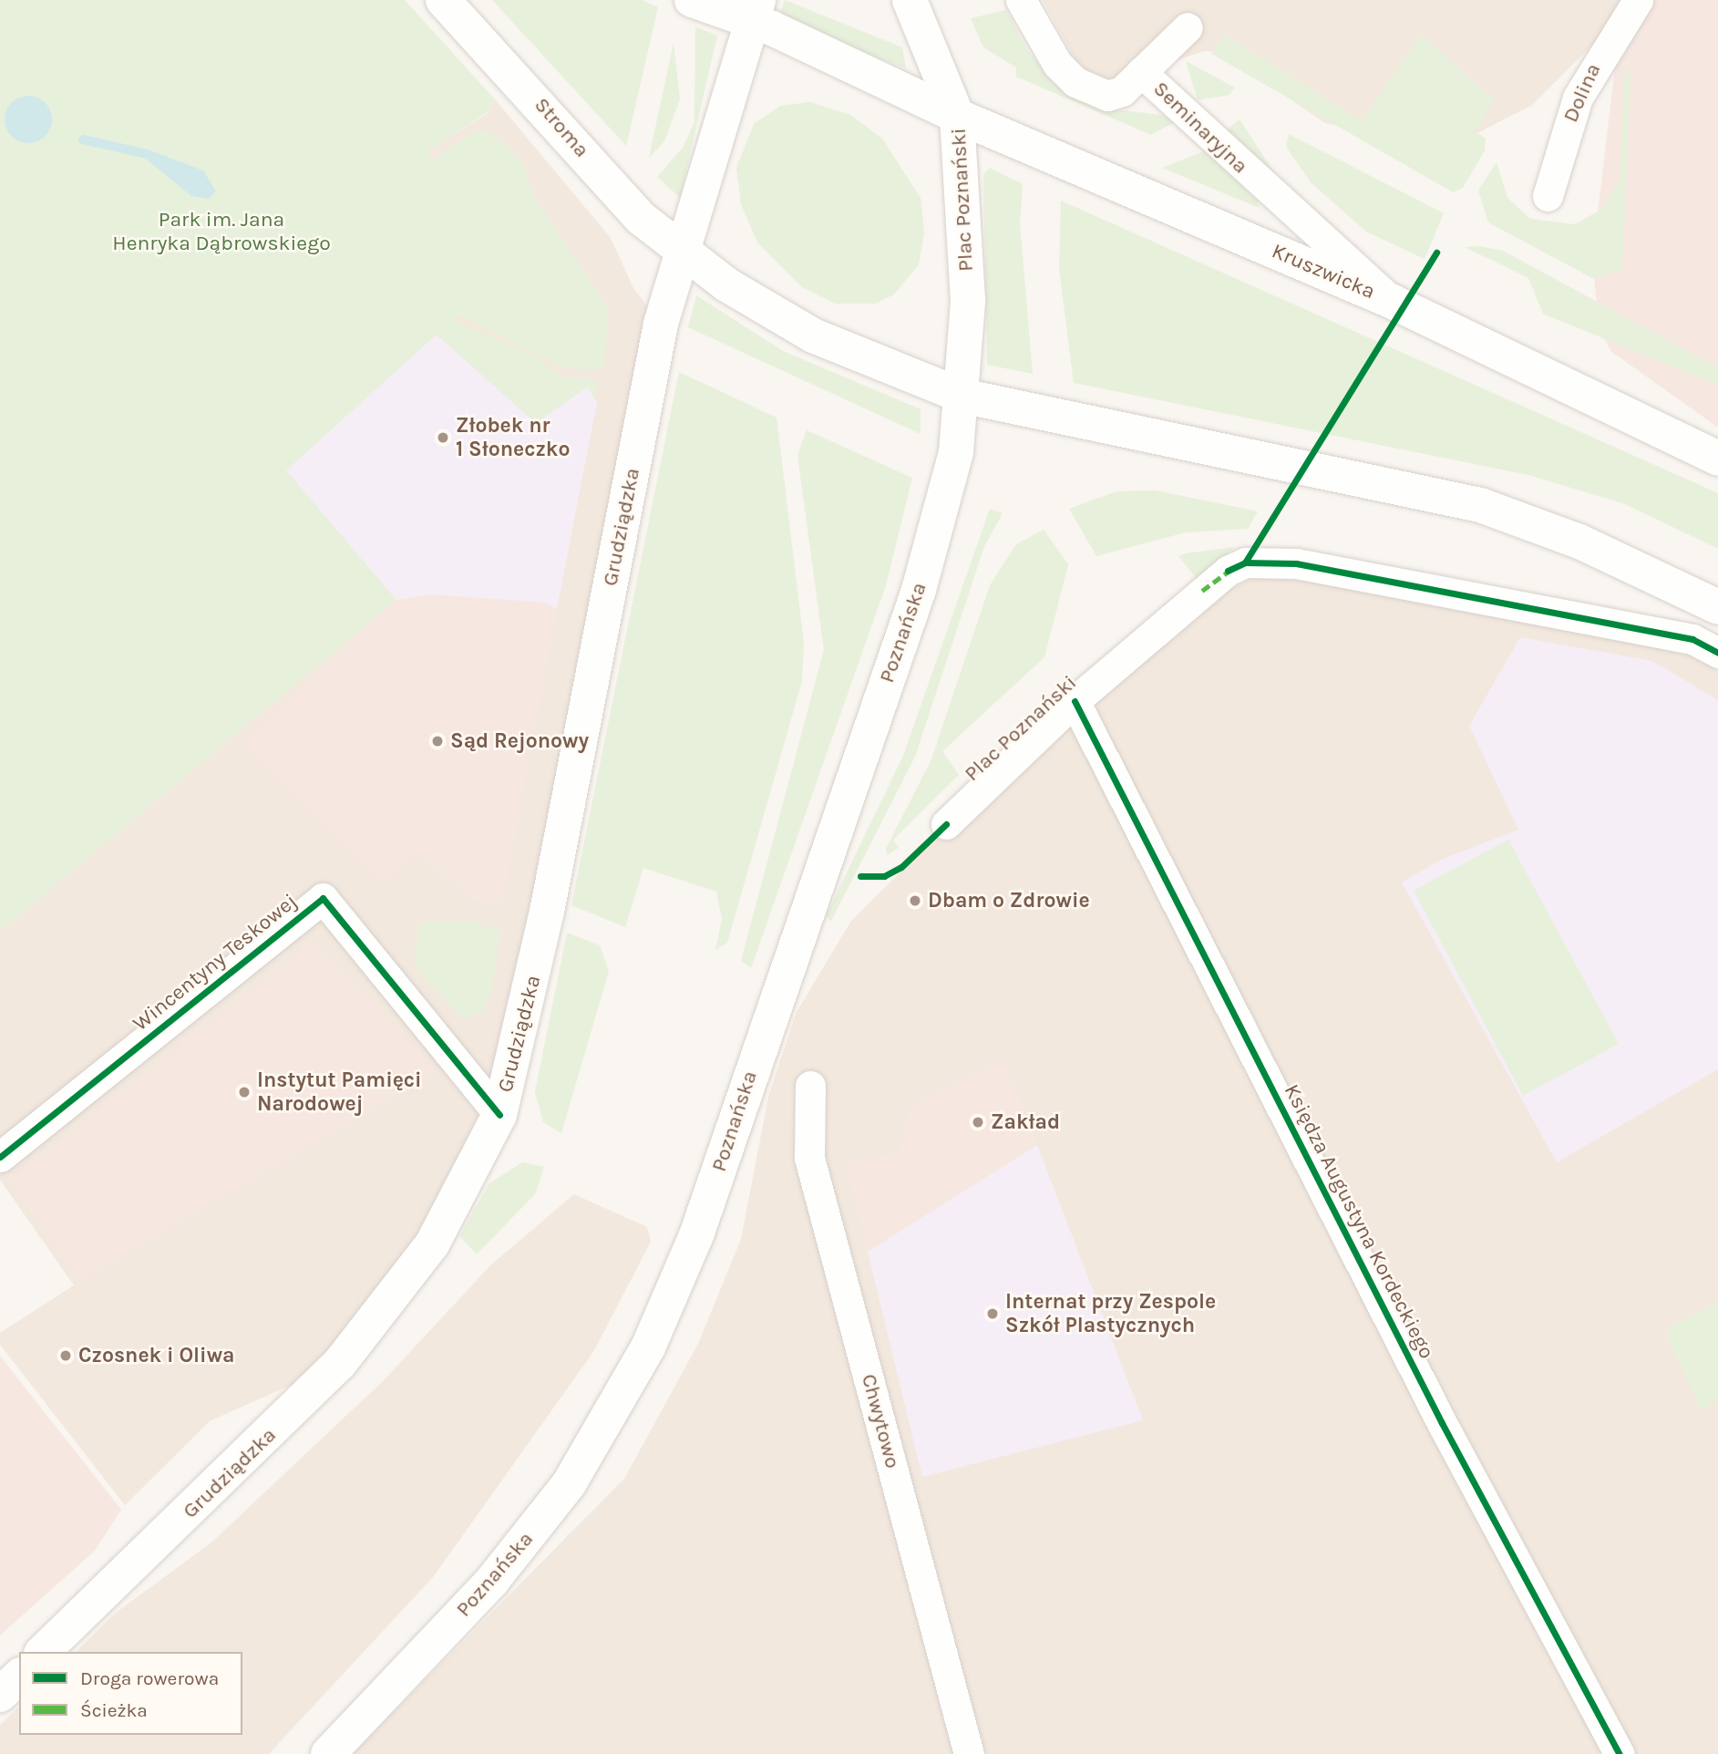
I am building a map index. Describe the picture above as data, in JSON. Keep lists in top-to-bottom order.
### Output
{
  "streets": {
    "main road": [
      "Stroma",
      "Plac Poznański",
      "Kruszwicka",
      "Grudziądzka",
      "Poznańska"
    ],
    "street": [
      "Dolina",
      "Seminaryjna",
      "Wincentyny Teskowej",
      "Księdza Augustyna Kordeckiego",
      "Chwytowo"
    ]
  },
  "crossings": [
    ["Stroma", "Grudziądzka"],
    ["Seminaryjna", "Kruszwicka"],
    ["Plac Poznański", "Kruszwicka"],
    ["Plac Poznański", "Poznańska"],
    ["Plac Poznański", "Księdza Augustyna Kordeckiego"],
    ["Grudziądzka", "Wincentyny Teskowej"]
  ],
  "parks": ["Park im. Jana Henryka Dąbrowskiego"],
  "places": [
    "Złobek nr 1 Słoneczko",
    "Sąd Rejonowy",
    "Dbam o Zdrowie",
    "Instytut Pamięci Narodowej",
    "Zakład",
    "Internat przy Zespole Szkół Plastycznych",
    "Czosnek i Oliwa"
  ],
  "legend": ["Droga rowerowa", "Ścieżka"]
}
